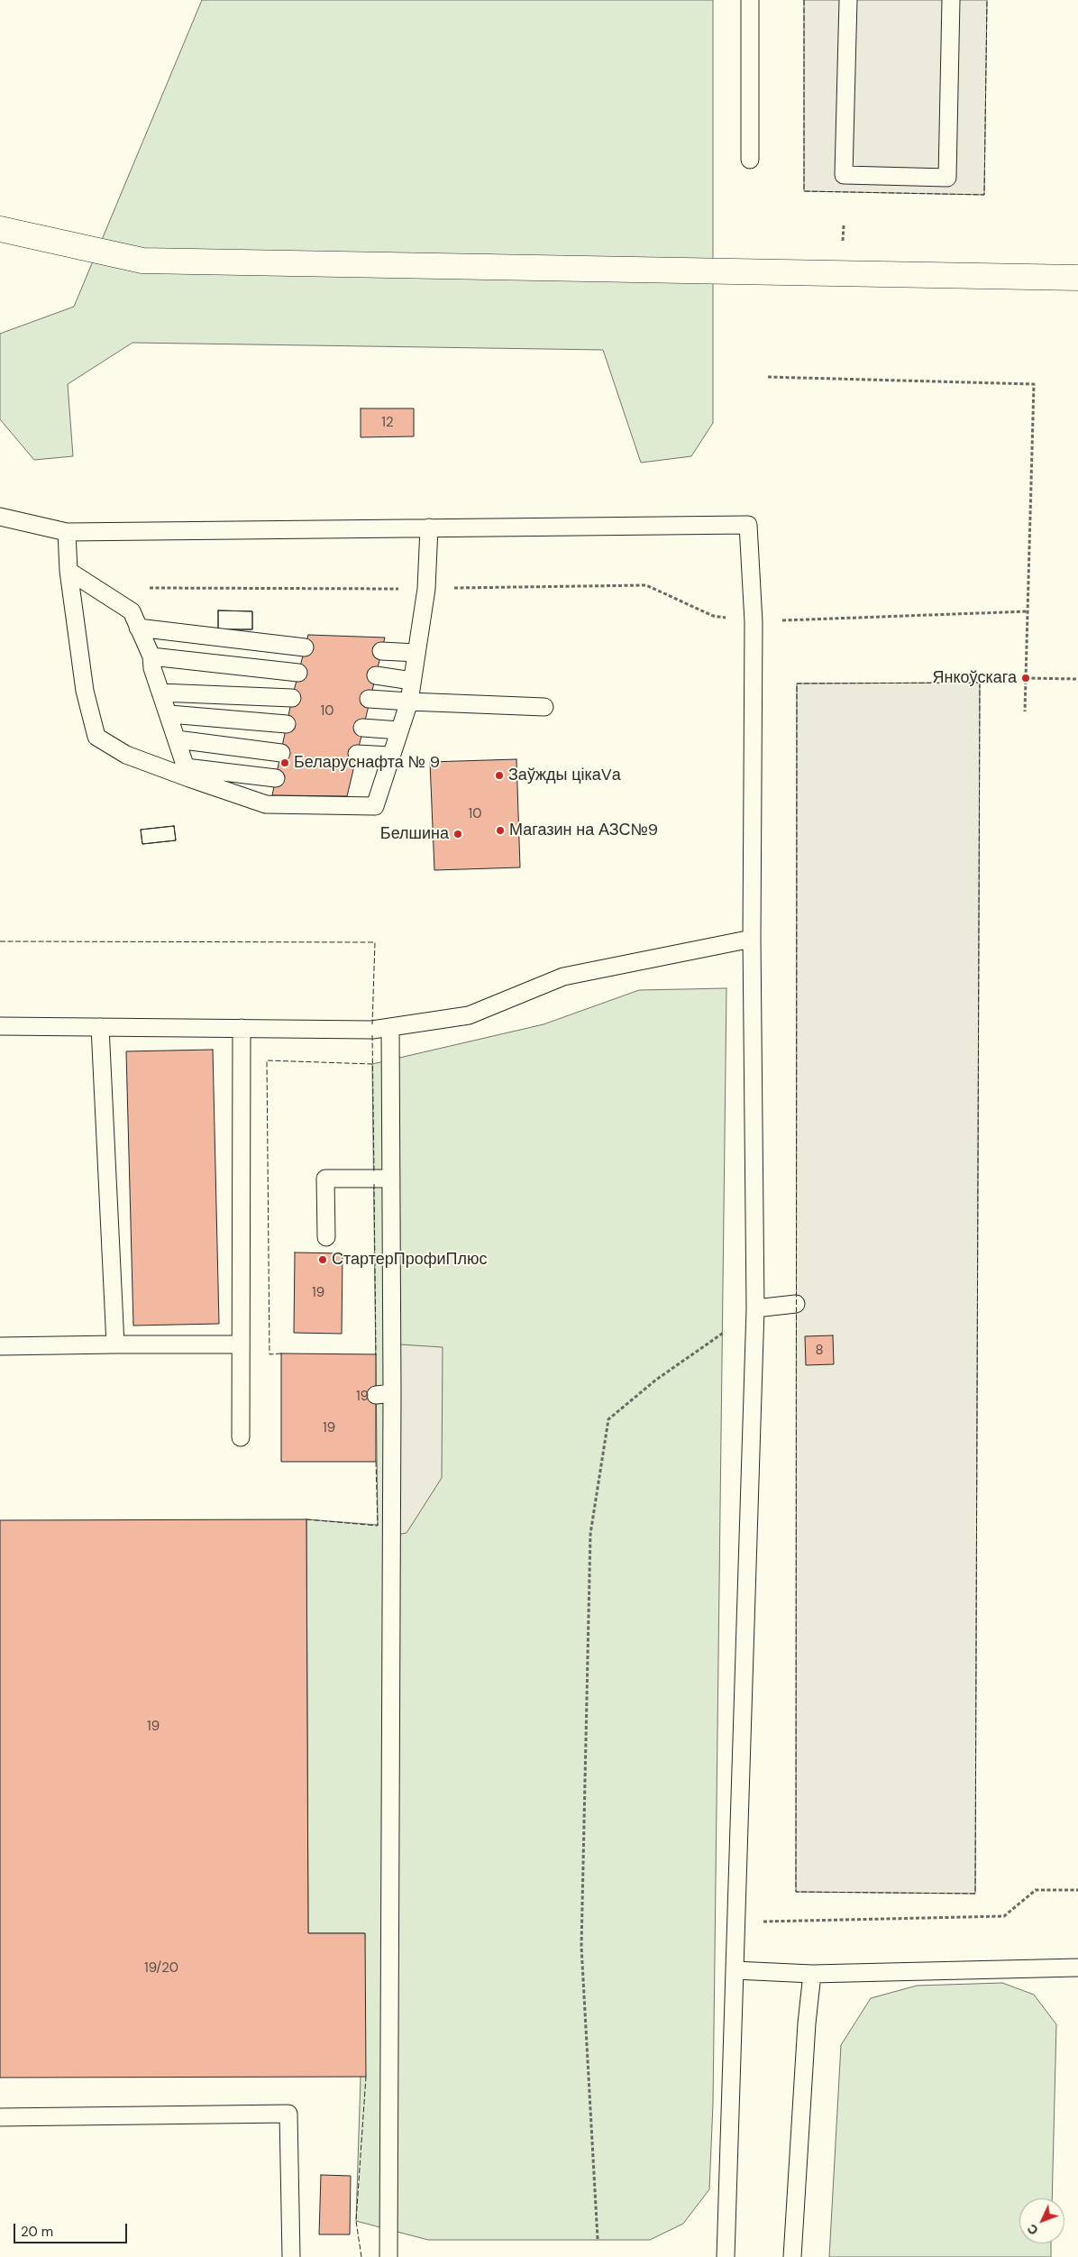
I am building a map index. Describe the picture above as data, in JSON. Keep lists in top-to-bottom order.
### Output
{
  "places": [
    "Янкоўскага",
    "Беларуснафта № 9",
    "Заўжды цікаVа",
    "Магазин на АЗС№9",
    "Белшина",
    "СтартерПрофиПлюс"
  ],
  "house_numbers": [
    "12",
    "10",
    "10",
    "19",
    "8",
    "19",
    "19",
    "19",
    "19/20"
  ],
  "scale_bar": "20 m",
  "north": "bottom left"
}
